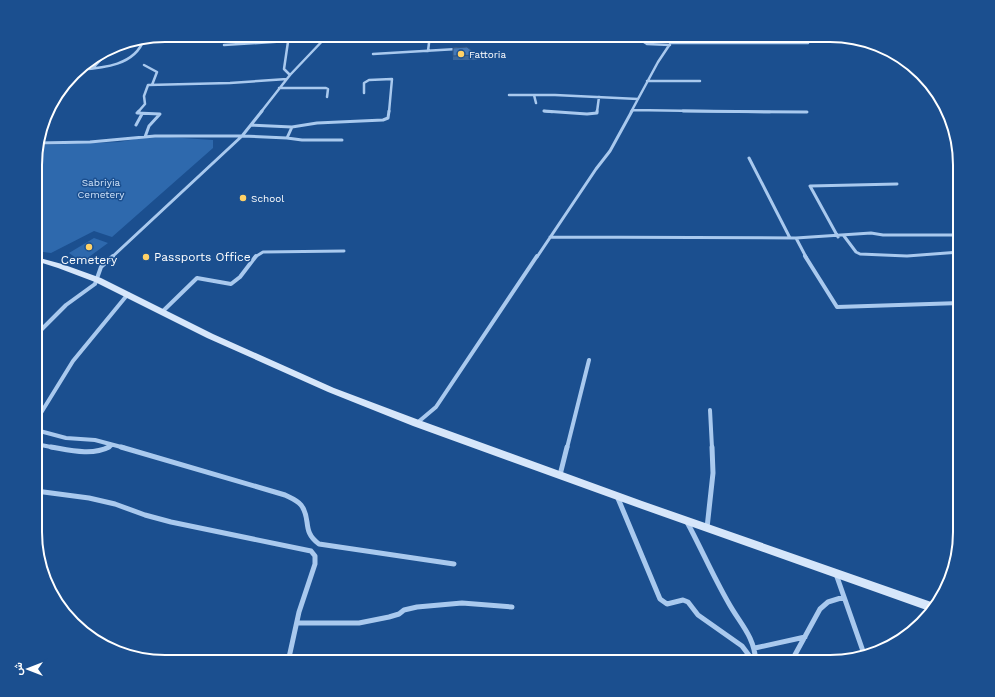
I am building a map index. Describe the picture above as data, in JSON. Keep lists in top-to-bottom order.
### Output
{
  "parks": ["Sabriyia Cemetery"],
  "places": [
    "Fattoria",
    "School",
    "Cemetery",
    "Passports Office"
  ],
  "north": "left"
}
